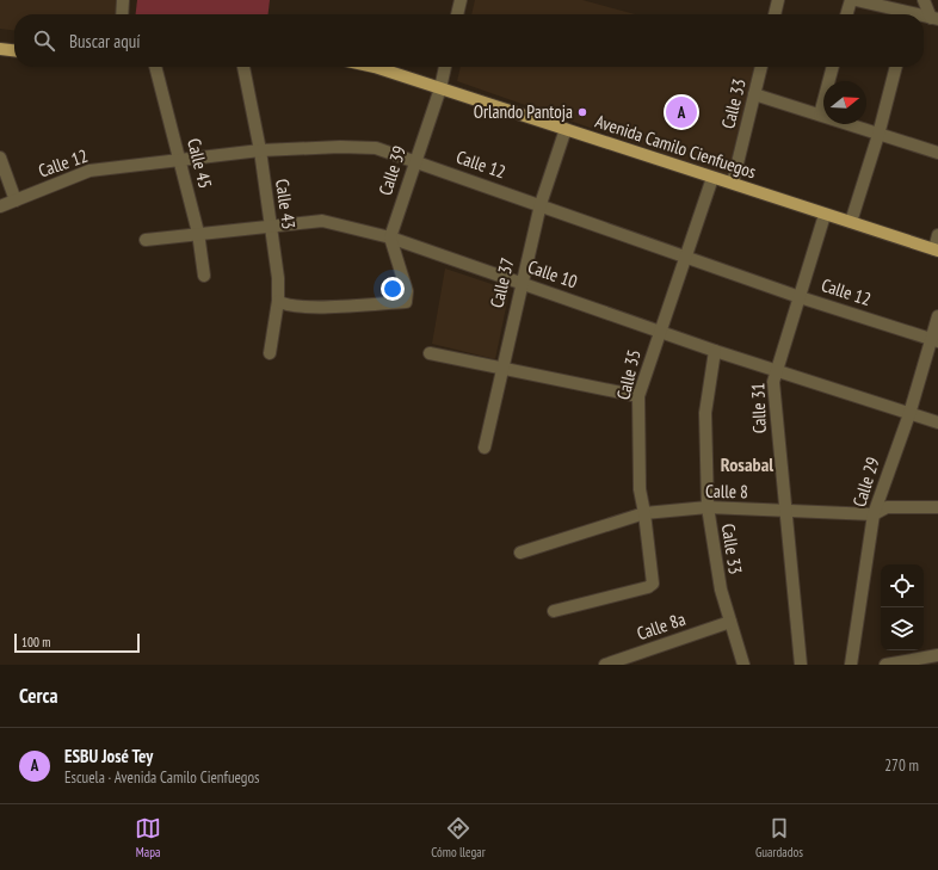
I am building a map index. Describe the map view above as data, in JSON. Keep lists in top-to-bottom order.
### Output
{
  "streets": {
    "main road": ["Avenida Camilo Cienfuegos"],
    "street": [
      "Calle 33",
      "Calle 12",
      "Calle 45",
      "Calle 39",
      "Calle 43",
      "Calle 10",
      "Calle 37",
      "Calle 35",
      "Calle 31",
      "Calle 29",
      "Calle 8",
      "Calle 8a"
    ]
  },
  "crossings": [
    ["Calle 33", "Avenida Camilo Cienfuegos"],
    ["Calle 33", "Calle 10"],
    ["Calle 33", "Calle 8"],
    ["Calle 33", "Calle 8a"],
    ["Avenida Camilo Cienfuegos", "Calle 39"],
    ["Avenida Camilo Cienfuegos", "Calle 37"],
    ["Avenida Camilo Cienfuegos", "Calle 35"],
    ["Avenida Camilo Cienfuegos", "Calle 31"],
    ["Calle 12", "Calle 45"],
    ["Calle 12", "Calle 39"],
    ["Calle 12", "Calle 43"],
    ["Calle 12", "Calle 37"],
    ["Calle 12", "Calle 35"],
    ["Calle 12", "Calle 31"],
    ["Calle 12", "Calle 29"],
    ["Calle 45", "Calle 10"],
    ["Calle 39", "Calle 10"],
    ["Calle 43", "Calle 10"],
    ["Calle 10", "Calle 37"],
    ["Calle 10", "Calle 35"],
    ["Calle 10", "Calle 31"],
    ["Calle 10", "Calle 29"],
    ["Calle 35", "Calle 8"],
    ["Calle 31", "Calle 8"],
    ["Calle 29", "Calle 8"]
  ],
  "districts": ["Rosabal"],
  "places": ["Orlando Pantoja"],
  "scale_bar": "100 m",
  "north": "right",
  "page": {
    "search": "Buscar aquí",
    "pins": "A",
    "scale": "100 m",
    "heading": "Cerca",
    "list": [
      {
        "mark": "A",
        "name": "ESBU José Tey",
        "note": "Escuela · Avenida Camilo Cienfuegos",
        "value": "270 m"
      }
    ],
    "nav": ["Mapa", "Cómo llegar", "Guardados"]
  }
}
